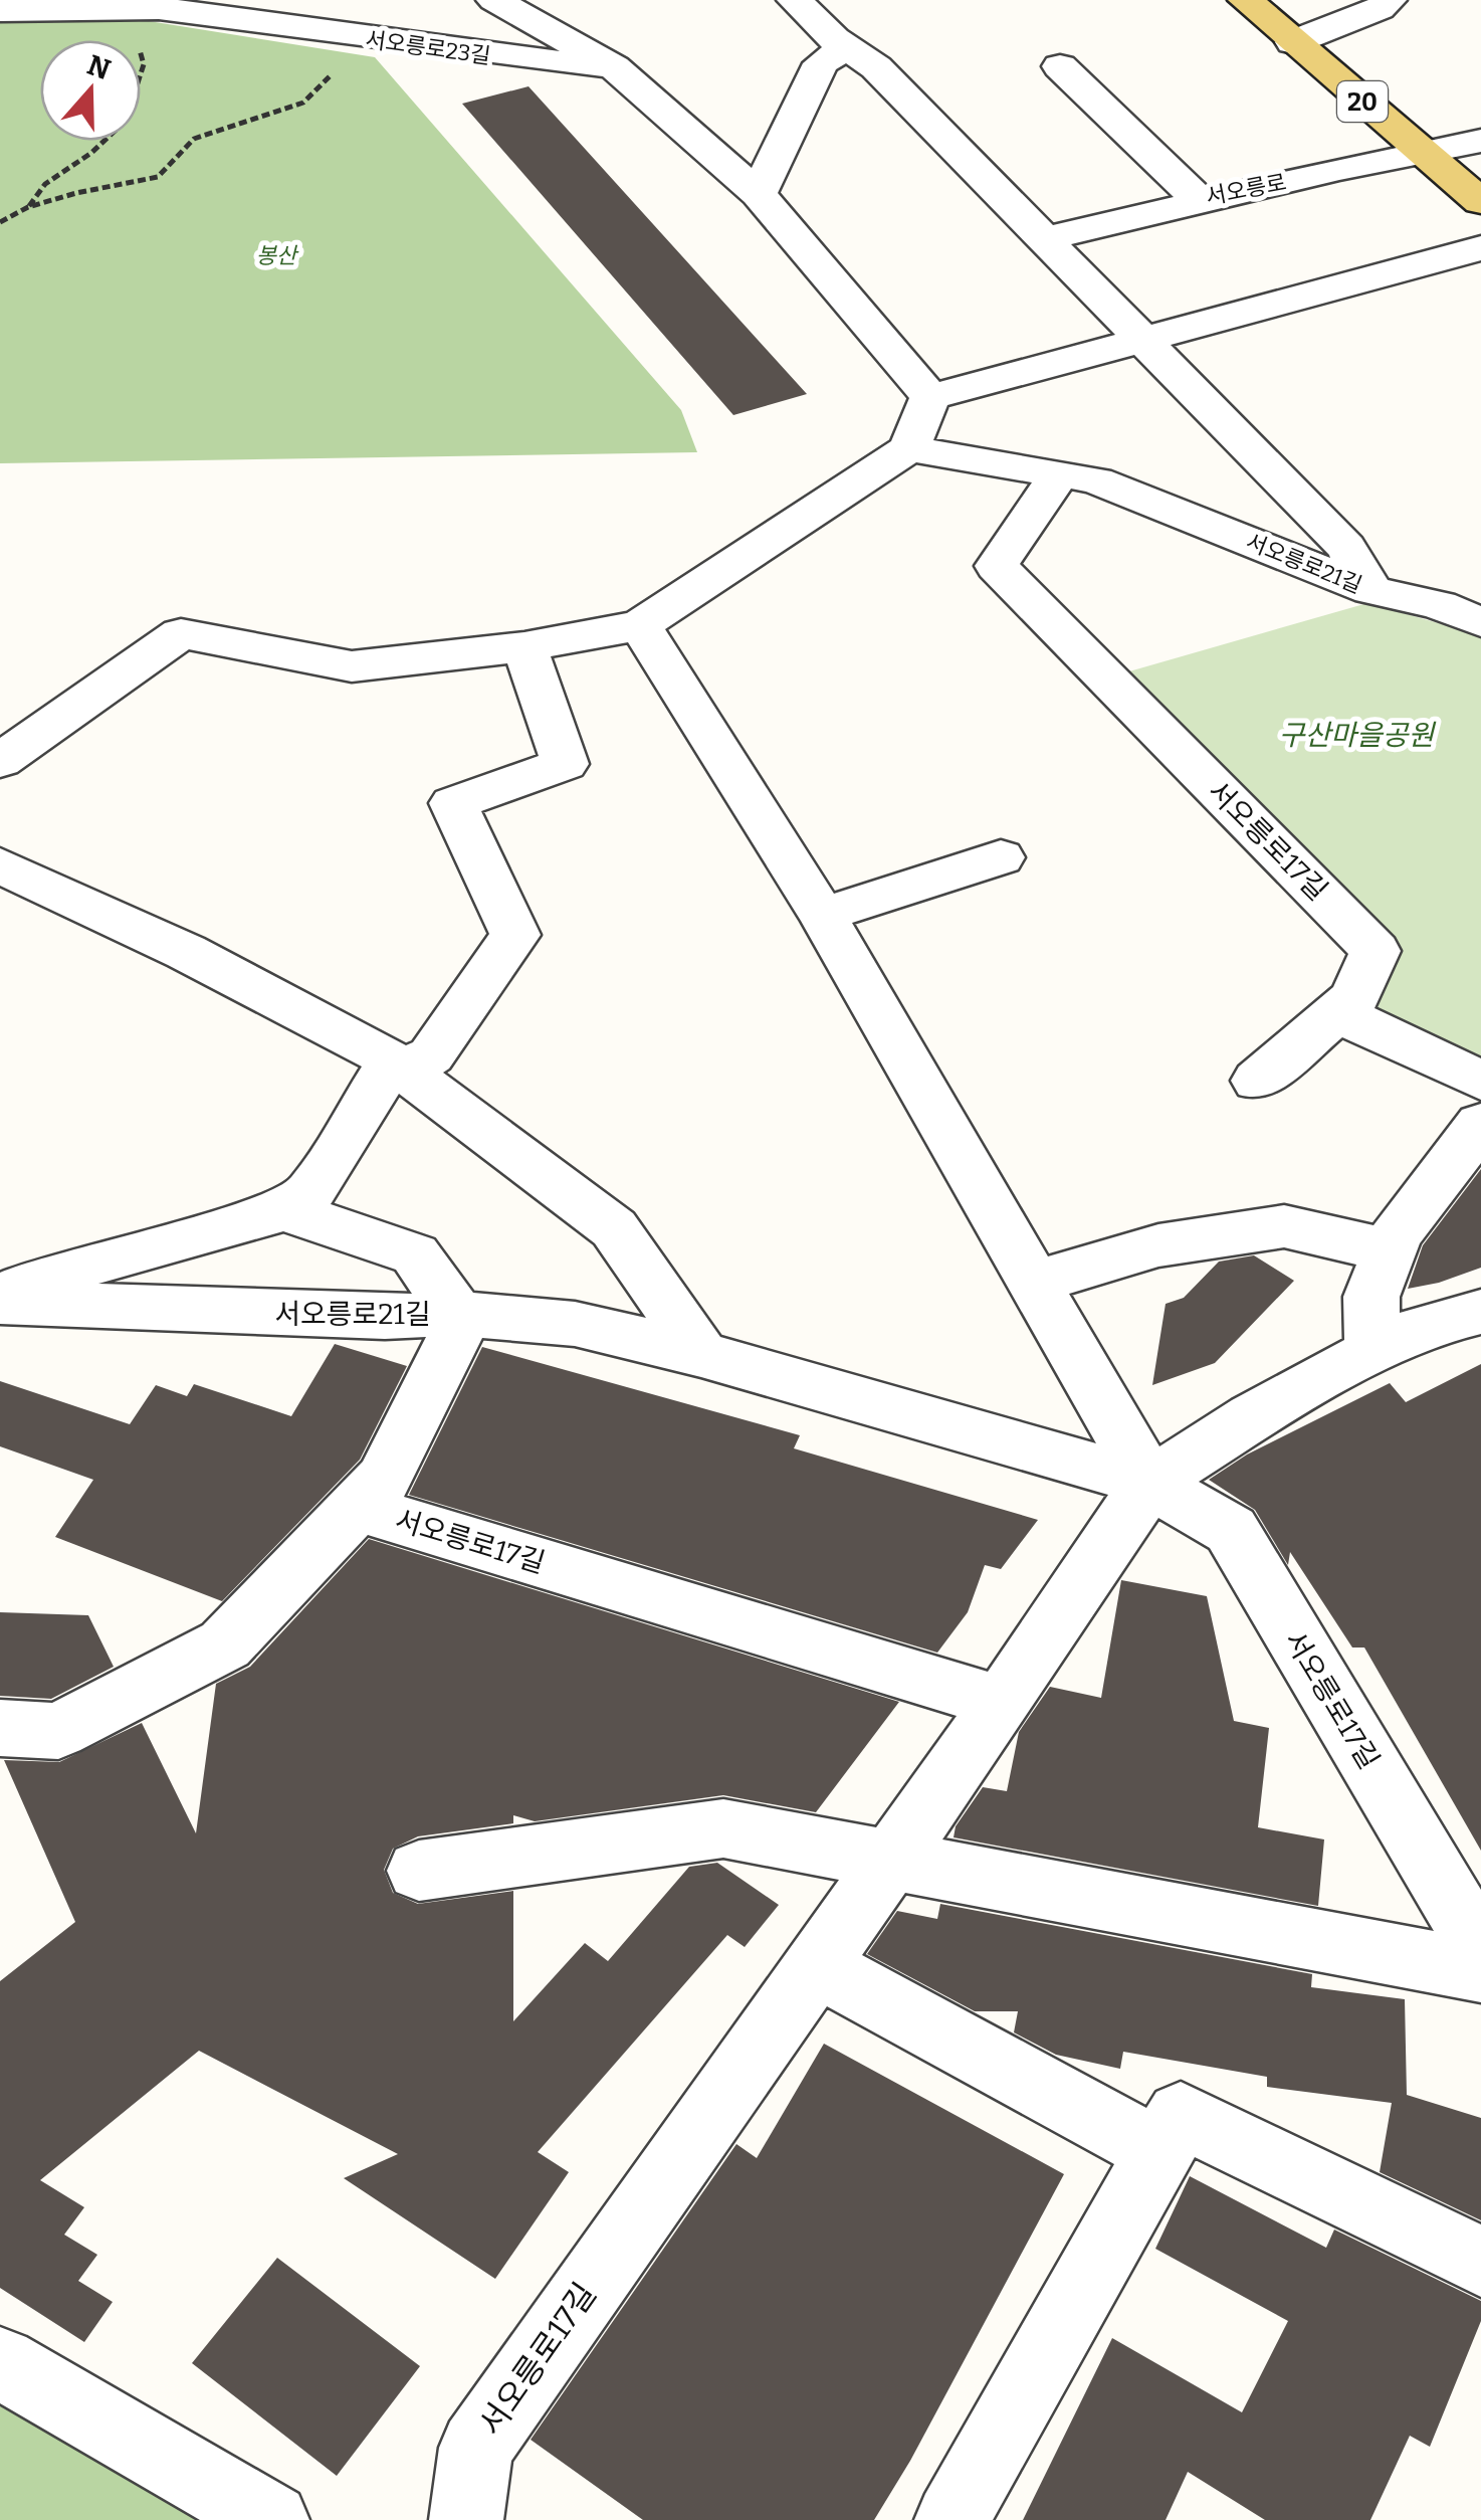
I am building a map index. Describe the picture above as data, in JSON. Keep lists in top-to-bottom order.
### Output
{
  "streets": {
    "main road": ["20"],
    "street": [
      "서오릉로23길",
      "서오릉로",
      "서오릉로21길",
      "서오릉로17길"
    ]
  },
  "crossings": [
    ["20", "서오릉로"],
    ["서오릉로21길", "서오릉로17길"]
  ],
  "parks": ["봉산", "구산마을공원"],
  "north": "top"
}
